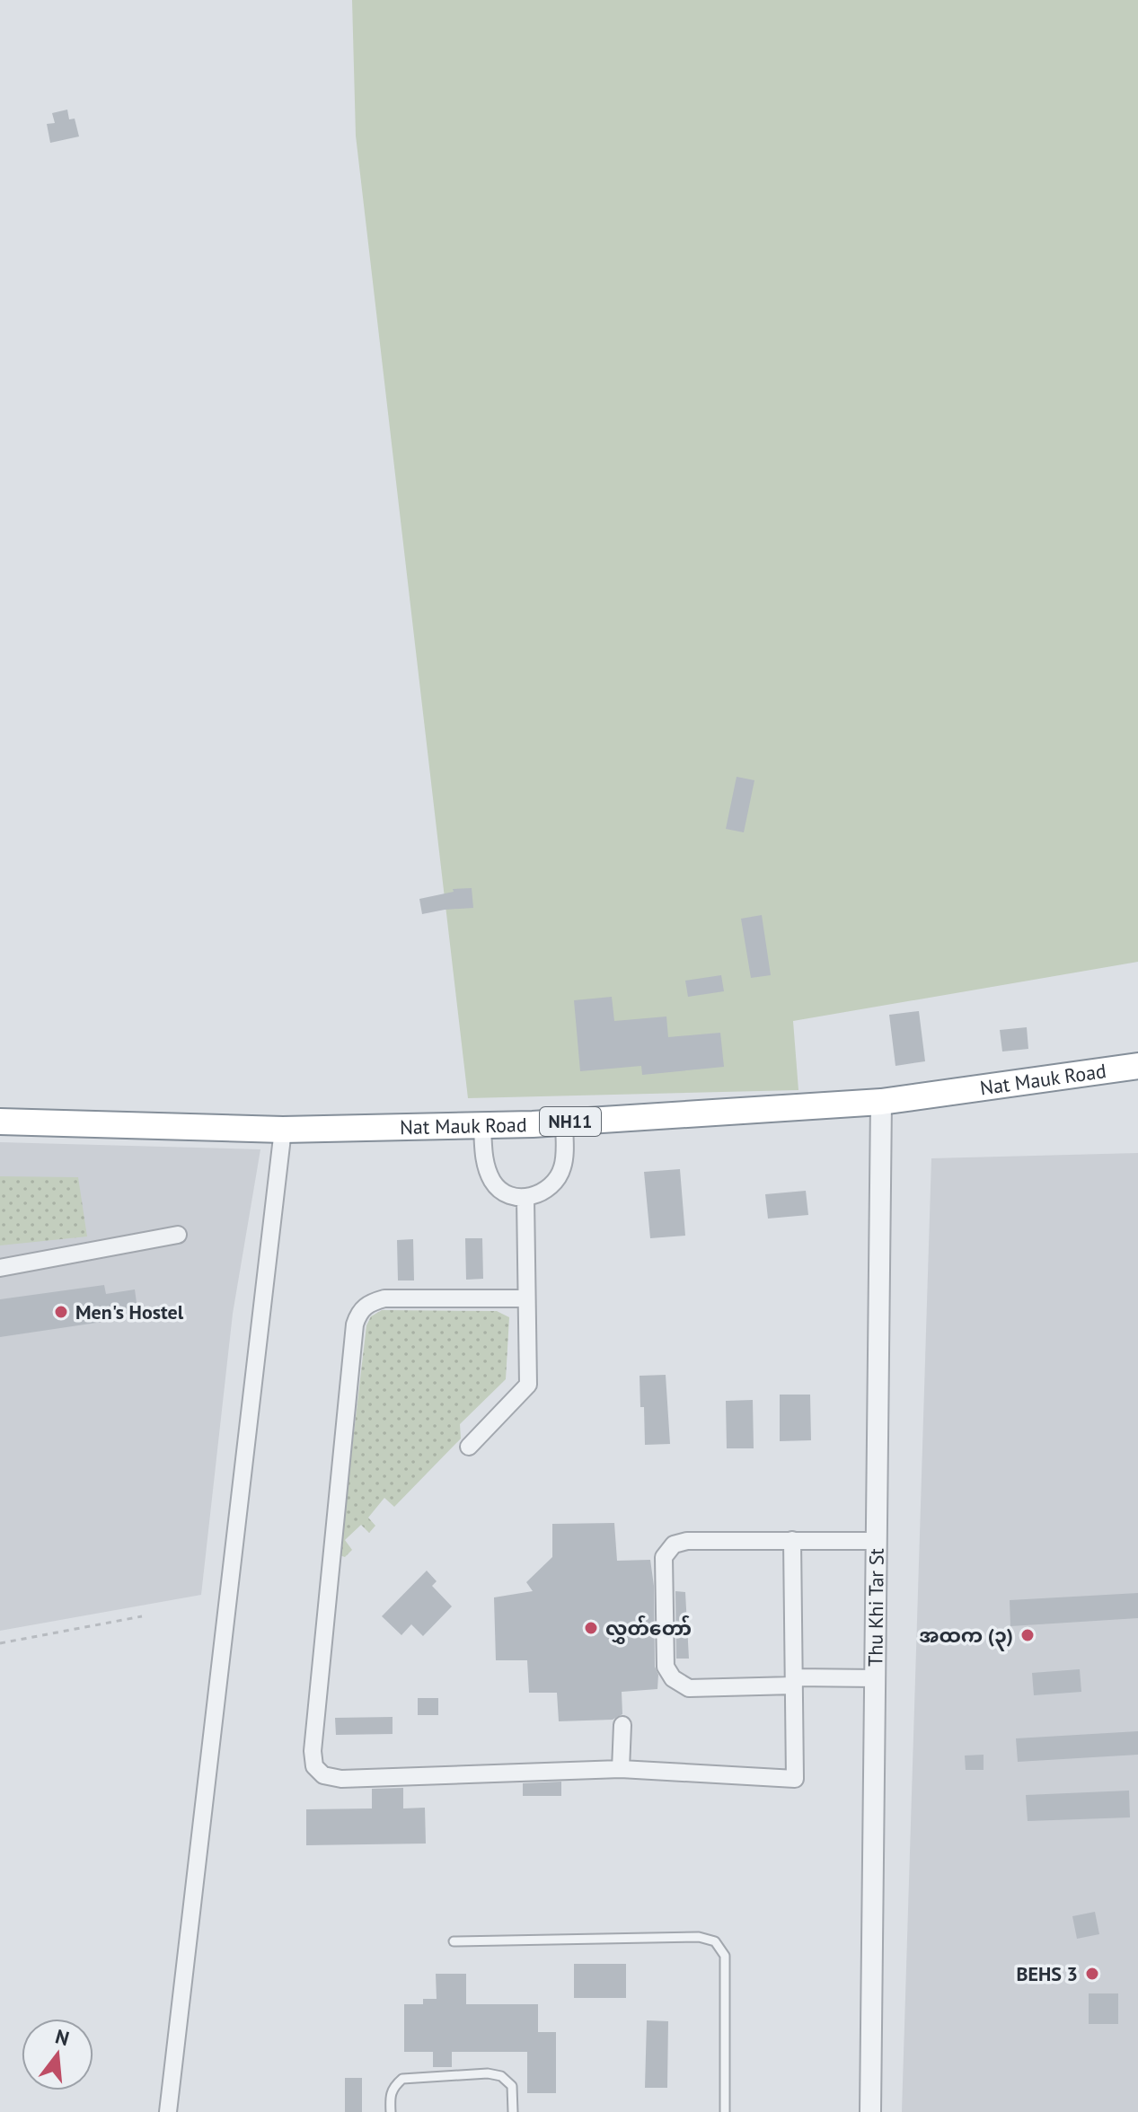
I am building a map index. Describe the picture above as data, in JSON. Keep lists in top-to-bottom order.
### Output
{
  "streets": {
    "highway": ["Nat Mauk Road", "NH11"],
    "street": ["Thu Khi Tar St"]
  },
  "crossings": [
    ["Nat Mauk Road", "Thu Khi Tar St"]
  ],
  "places": [
    "Men's Hostel",
    "လွှတ်တော်",
    "အထက (၃)",
    "BEHS 3"
  ],
  "north": "top"
}
